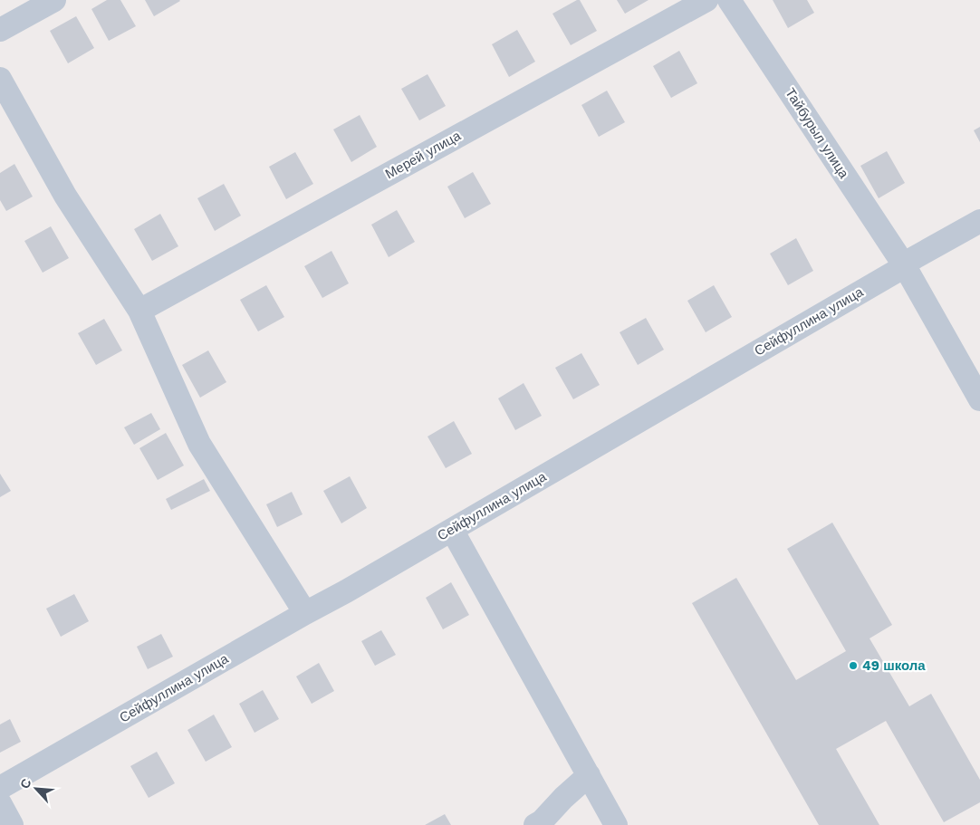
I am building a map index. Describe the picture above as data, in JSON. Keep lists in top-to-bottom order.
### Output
{
  "streets": {
    "street": ["Тайбурыл улица", "Мерей улица", "Сейфуллина улица"]
  },
  "crossings": [
    ["Тайбурыл улица", "Сейфуллина улица"]
  ],
  "places": ["49 школа"],
  "north": "top left"
}
